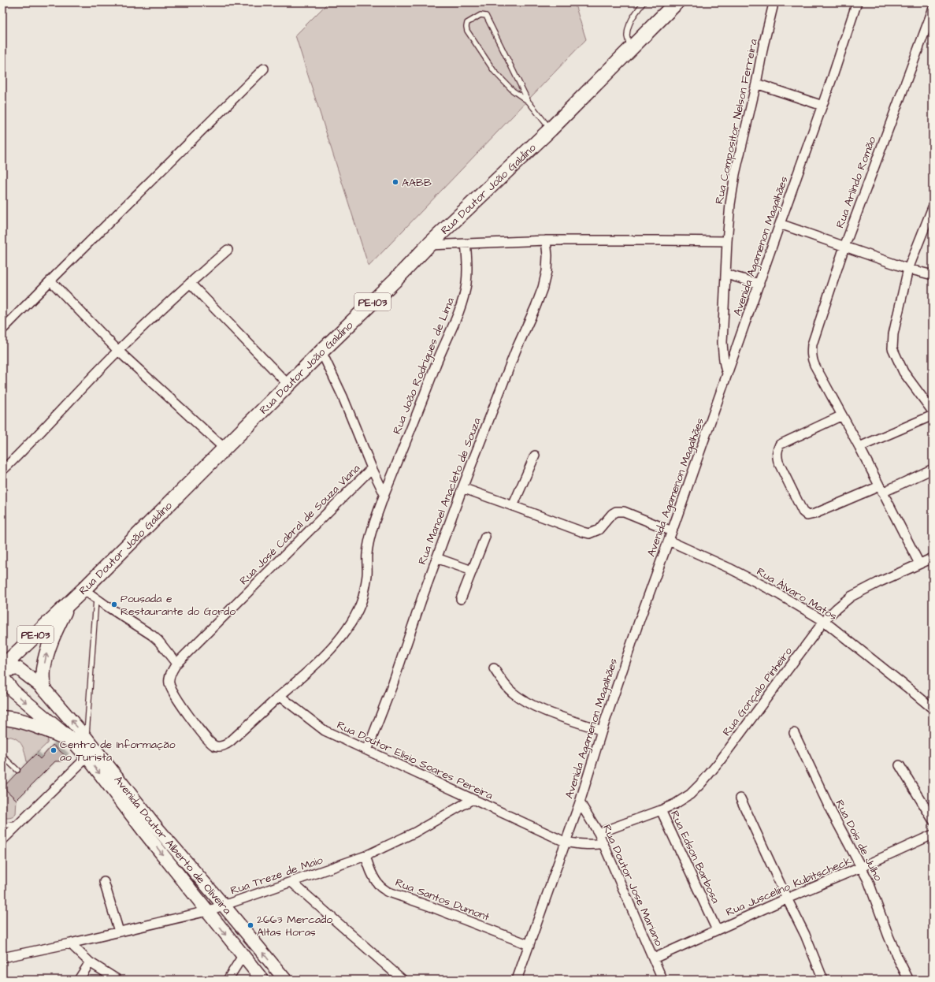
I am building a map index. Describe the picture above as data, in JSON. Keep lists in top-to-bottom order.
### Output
{
  "streets": {
    "main road": ["Rua Doutor João Galdino", "PE-103"],
    "street": [
      "Rua Compositor Nelson Ferreira",
      "Rua Arlindo Romão",
      "Avenida Agamenon Magalhães",
      "Rua João Rodrigues de Lima",
      "Rua Manoel Anacleto de Souza",
      "Rua José Cabral de Souza Viana",
      "Rua Álvaro Matos",
      "Rua Gonçalo Pinheiro",
      "Rua Doutor Elisio Soares Pereira",
      "Rua Dois de Julho",
      "Avenida Doutor Alberto de Oliveira",
      "Rua Edson Barbosa",
      "Rua Treze de Maio",
      "Rua Doutor Jose Mariano",
      "Rua Juscelino Kubitscheck",
      "Rua Santos Dumont"
    ]
  },
  "crossings": [
    ["Rua Compositor Nelson Ferreira", "Avenida Agamenon Magalhães"],
    ["Avenida Agamenon Magalhães", "Rua Álvaro Matos"],
    ["Avenida Agamenon Magalhães", "Rua Doutor Elisio Soares Pereira"],
    ["Avenida Agamenon Magalhães", "Rua Doutor Jose Mariano"],
    ["Avenida Agamenon Magalhães", "Rua Santos Dumont"],
    ["Rua João Rodrigues de Lima", "Rua José Cabral de Souza Viana"],
    ["Rua João Rodrigues de Lima", "Rua Doutor Elisio Soares Pereira"],
    ["Rua Manoel Anacleto de Souza", "Rua Doutor Elisio Soares Pereira"],
    ["Rua José Cabral de Souza Viana", "Rua Doutor Elisio Soares Pereira"],
    ["Rua Álvaro Matos", "Rua Gonçalo Pinheiro"],
    ["Rua Gonçalo Pinheiro", "Rua Edson Barbosa"],
    ["Rua Gonçalo Pinheiro", "Rua Doutor Jose Mariano"],
    ["Rua Doutor Elisio Soares Pereira", "Rua Treze de Maio"],
    ["Rua Doutor Elisio Soares Pereira", "Rua Doutor Jose Mariano"],
    ["Rua Dois de Julho", "Rua Juscelino Kubitscheck"],
    ["Avenida Doutor Alberto de Oliveira", "Rua Treze de Maio"],
    ["Rua Edson Barbosa", "Rua Juscelino Kubitscheck"],
    ["Rua Treze de Maio", "Rua Santos Dumont"],
    ["Rua Doutor Jose Mariano", "Rua Juscelino Kubitscheck"]
  ],
  "places": [
    "AABB",
    "Pousada e Restaurante do Gordo",
    "Centro de Informação ao Turista",
    "2663 Mercado Altas Horas"
  ]
}
